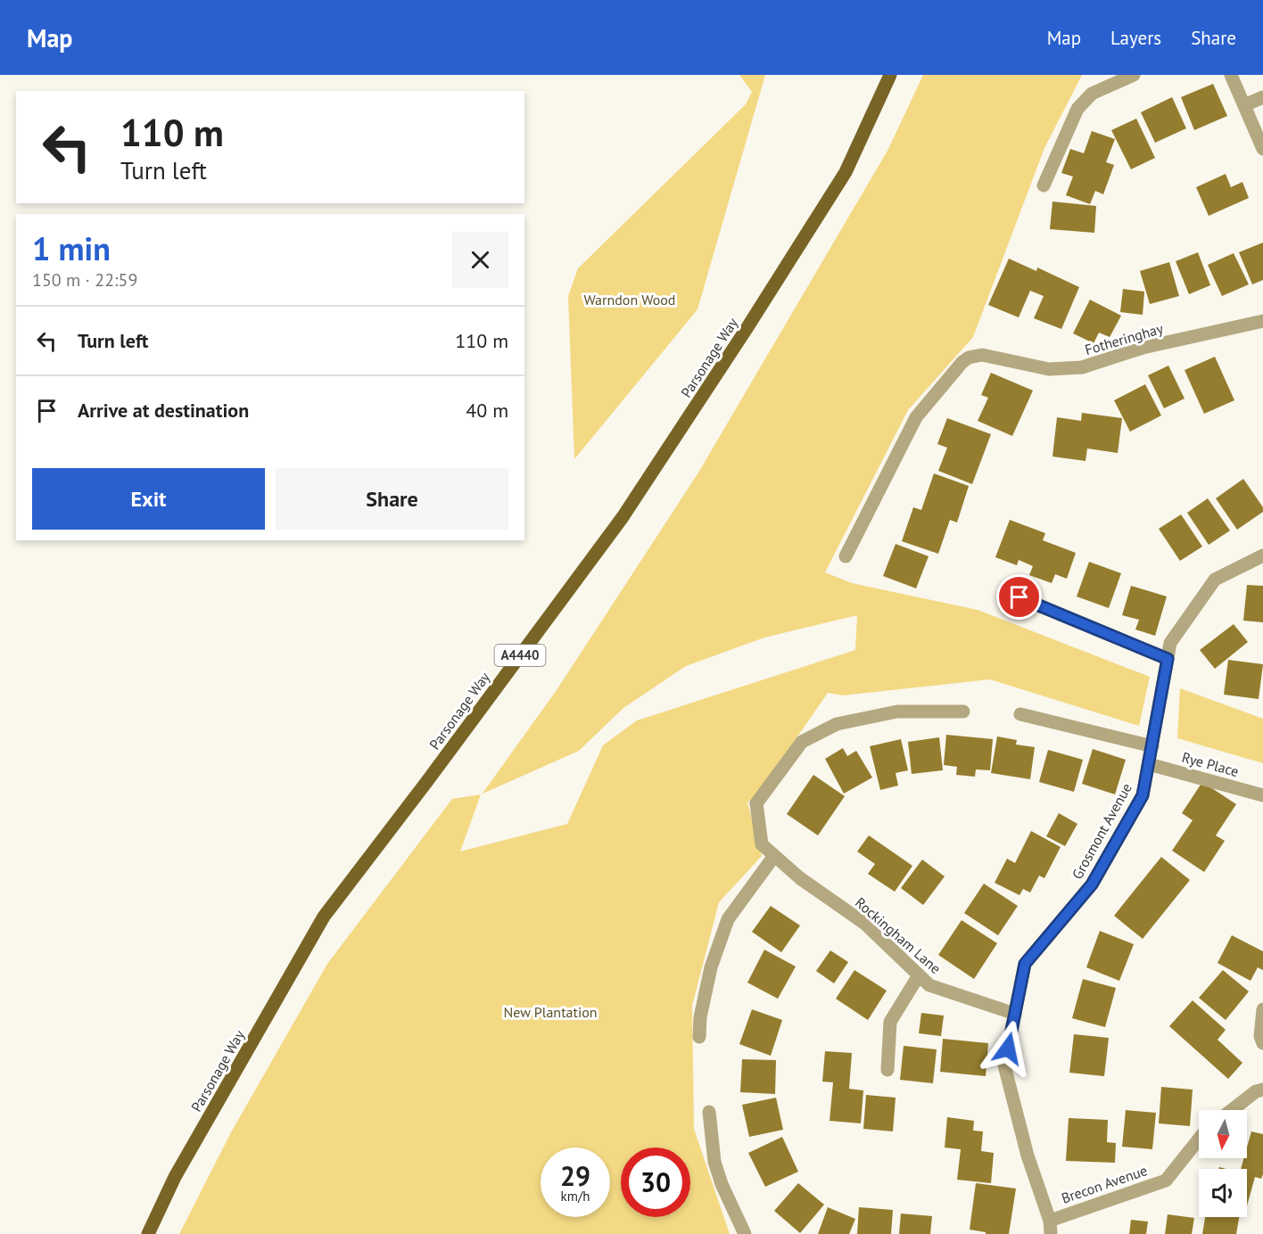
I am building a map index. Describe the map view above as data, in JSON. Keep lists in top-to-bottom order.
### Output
{
  "streets": {
    "main road": ["Parsonage Way", "A4440"],
    "street": [
      "Fotheringhay",
      "Rye Place",
      "Grosmont Avenue",
      "Rockingham Lane",
      "Brecon Avenue"
    ]
  },
  "crossings": [
    ["Rye Place", "Grosmont Avenue"],
    ["Grosmont Avenue", "Rockingham Lane"],
    ["Grosmont Avenue", "Brecon Avenue"]
  ],
  "parks": ["Warndon Wood", "New Plantation"],
  "north": "bottom",
  "page": {
    "header": "Map",
    "nav": ["Map", "Layers", "Share"],
    "turn": ["110 m", "Turn left"],
    "heading": ["1 min", "150 m · 22:59"],
    "list": [
      {
        "name": "Turn left",
        "value": "110 m"
      },
      {
        "name": "Arrive at destination",
        "value": "40 m"
      }
    ],
    "buttons": ["Exit", "Share"],
    "speed": "29 km/h",
    "limit": "30"
  }
}
